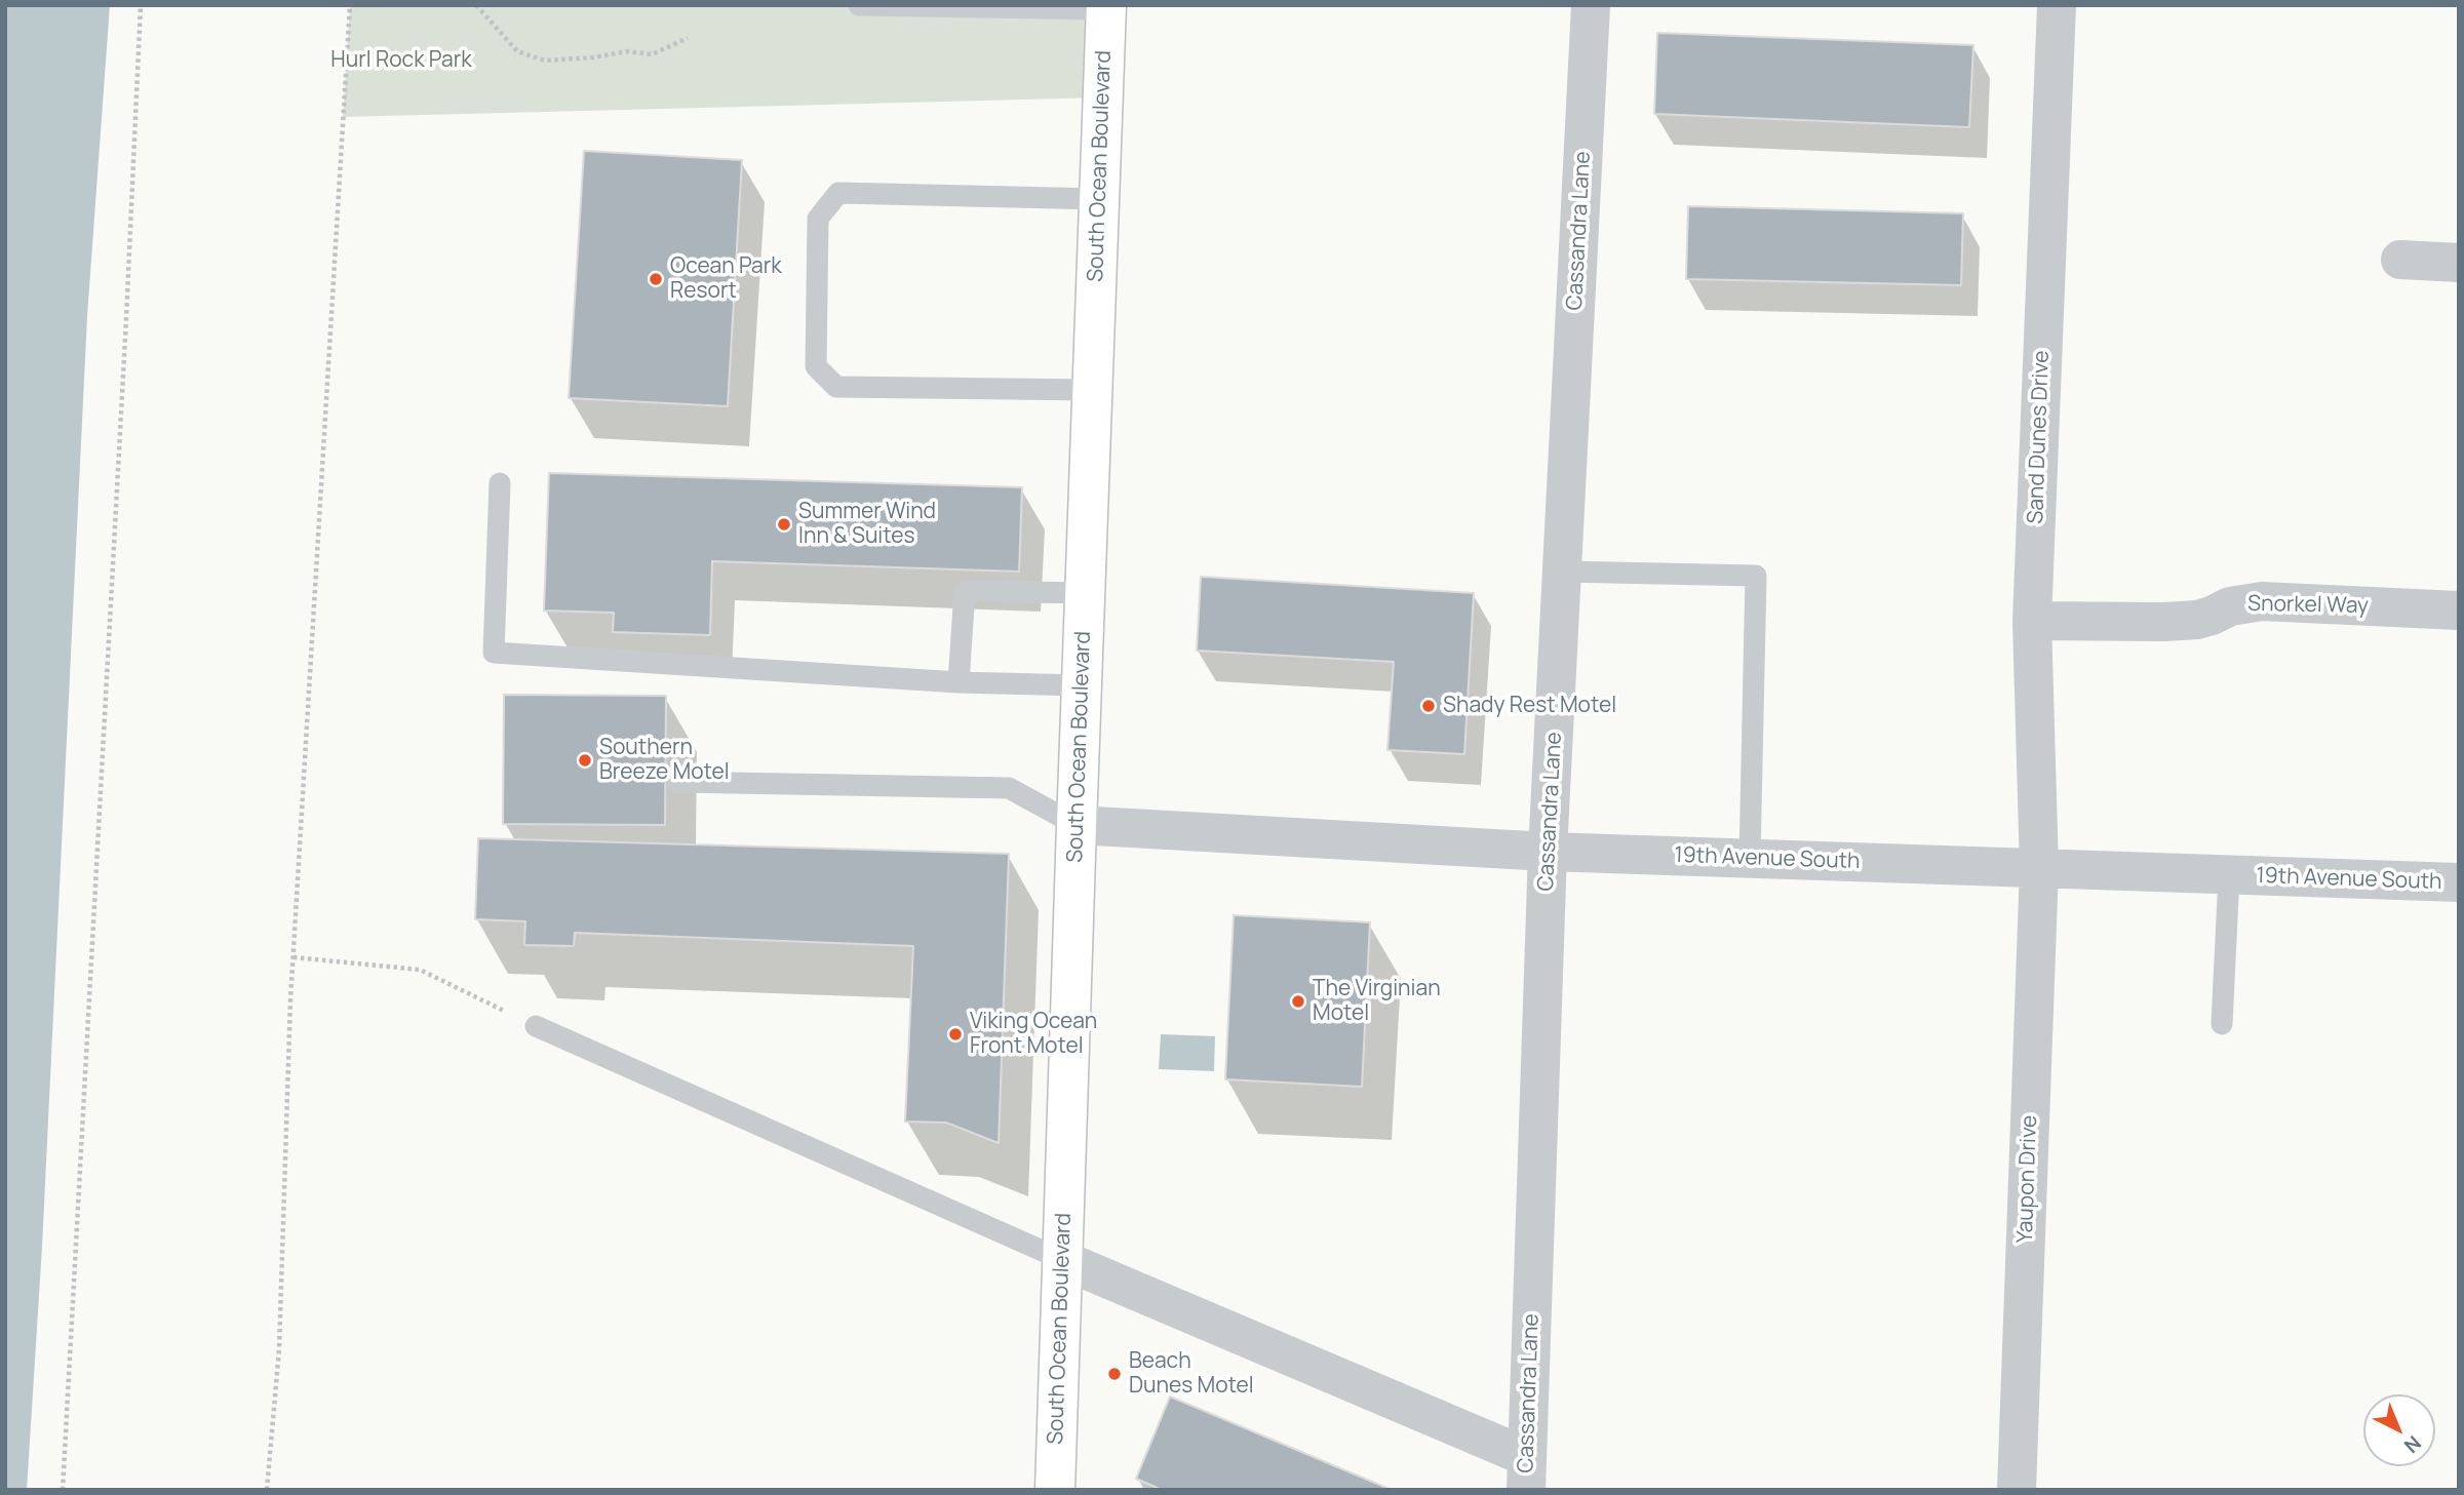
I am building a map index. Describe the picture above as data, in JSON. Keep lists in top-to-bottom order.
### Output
{
  "streets": {
    "main road": ["South Ocean Boulevard"],
    "street": [
      "Cassandra Lane",
      "Sand Dunes Drive",
      "Snorkel Way",
      "19th Avenue South",
      "Yaupon Drive"
    ]
  },
  "crossings": [
    ["South Ocean Boulevard", "19th Avenue South"],
    ["Cassandra Lane", "19th Avenue South"],
    ["Sand Dunes Drive", "Snorkel Way"],
    ["Sand Dunes Drive", "19th Avenue South"],
    ["Sand Dunes Drive", "Yaupon Drive"],
    ["19th Avenue South", "Yaupon Drive"]
  ],
  "parks": ["Hurl Rock Park"],
  "places": [
    "Ocean Park Resort",
    "Summer Wind Inn & Suites",
    "Shady Rest Motel",
    "Southern Breeze Motel",
    "The Virginian Motel",
    "Viking Ocean Front Motel",
    "Beach Dunes Motel"
  ],
  "north": "bottom right"
}
